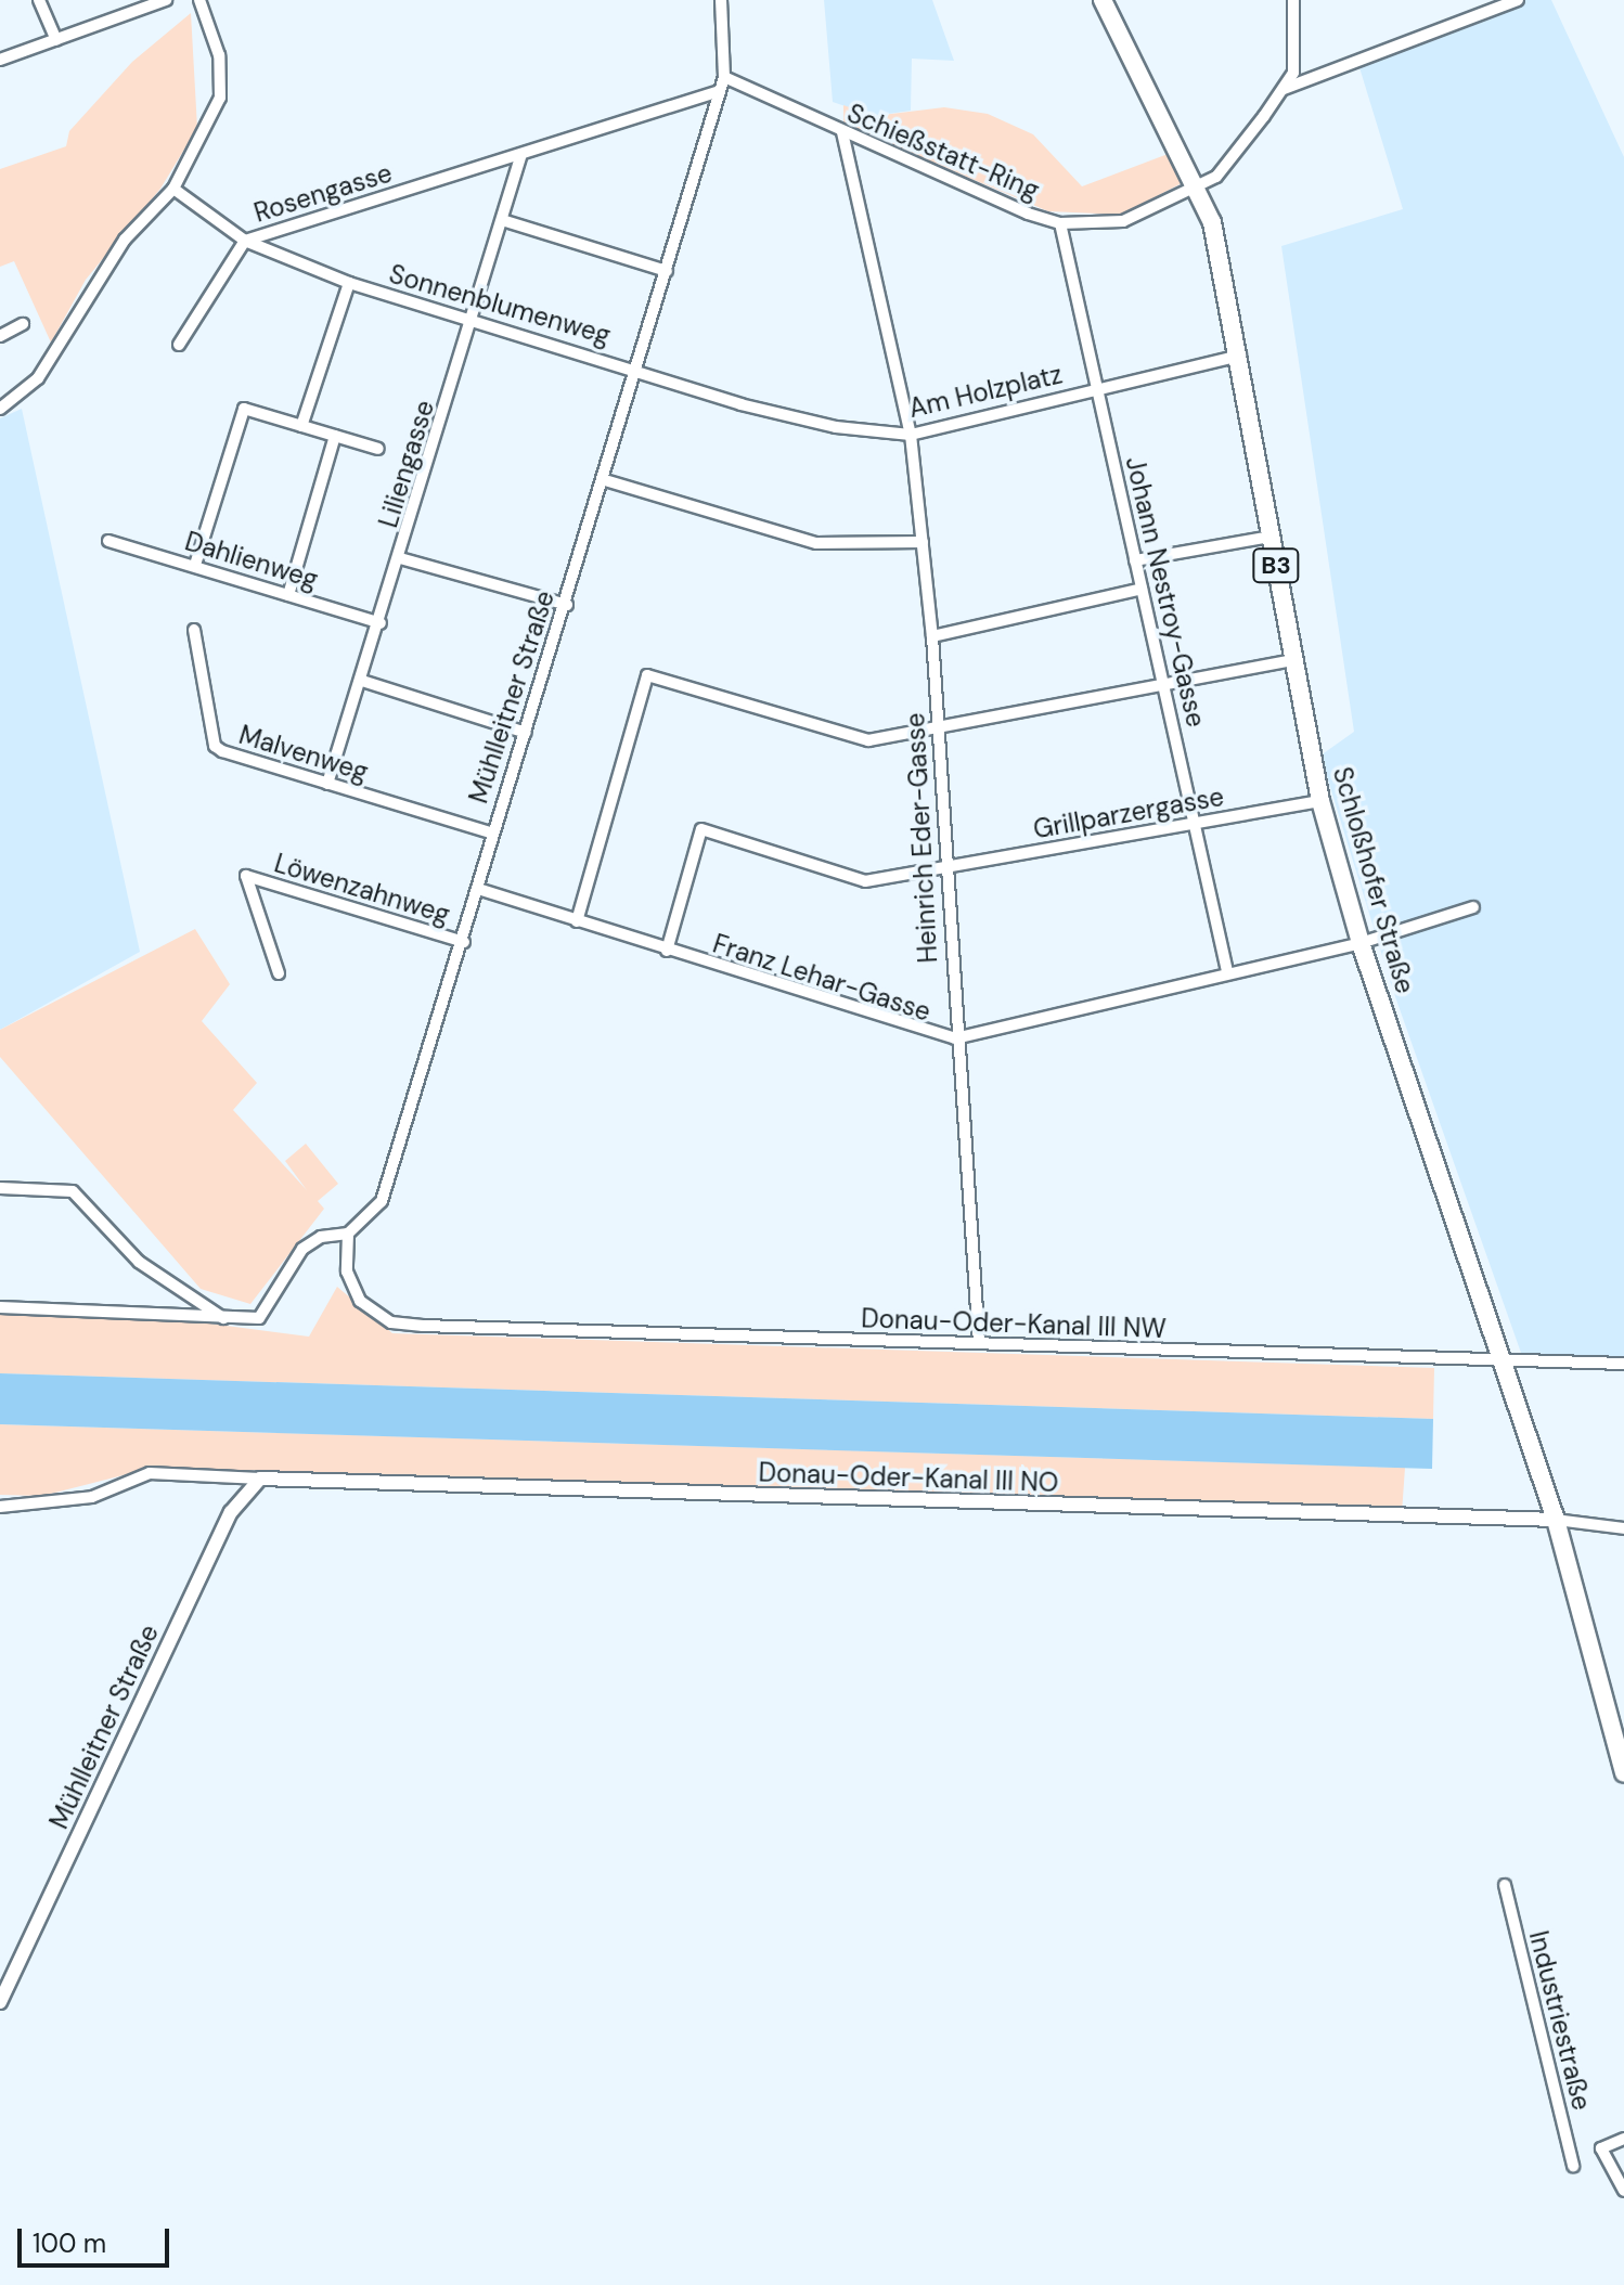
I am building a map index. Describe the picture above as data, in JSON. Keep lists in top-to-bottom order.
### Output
{
  "streets": {
    "main road": ["B3", "Schloßhofer Straße"],
    "street": [
      "Schießstatt-Ring",
      "Rosengasse",
      "Sonnenblumenweg",
      "Am Holzplatz",
      "Liliengasse",
      "Dahlienweg",
      "Johann Nestroy-Gasse",
      "Mühlleitner Straße",
      "Malvenweg",
      "Grillparzergasse",
      "Heinrich Eder-Gasse",
      "Löwenzahnweg",
      "Franz Lehar-Gasse",
      "Donau-Oder-Kanal III NW",
      "Donau-Oder-Kanal III NO",
      "Industriestraße"
    ]
  },
  "crossings": [
    ["Schießstatt-Ring", "Johann Nestroy-Gasse"],
    ["Schießstatt-Ring", "Mühlleitner Straße"],
    ["Schießstatt-Ring", "Heinrich Eder-Gasse"],
    ["Schießstatt-Ring", "Schloßhofer Straße"],
    ["Rosengasse", "Sonnenblumenweg"],
    ["Rosengasse", "Liliengasse"],
    ["Rosengasse", "Mühlleitner Straße"],
    ["Sonnenblumenweg", "Am Holzplatz"],
    ["Sonnenblumenweg", "Liliengasse"],
    ["Sonnenblumenweg", "Mühlleitner Straße"],
    ["Am Holzplatz", "Johann Nestroy-Gasse"],
    ["Am Holzplatz", "Mühlleitner Straße"],
    ["Am Holzplatz", "Heinrich Eder-Gasse"],
    ["Am Holzplatz", "Schloßhofer Straße"],
    ["Liliengasse", "Dahlienweg"],
    ["Liliengasse", "Malvenweg"],
    ["Johann Nestroy-Gasse", "Grillparzergasse"],
    ["Johann Nestroy-Gasse", "Franz Lehar-Gasse"],
    ["Mühlleitner Straße", "Malvenweg"],
    ["Mühlleitner Straße", "Löwenzahnweg"],
    ["Mühlleitner Straße", "Franz Lehar-Gasse"],
    ["Mühlleitner Straße", "Donau-Oder-Kanal III NW"],
    ["Mühlleitner Straße", "Donau-Oder-Kanal III NO"],
    ["Grillparzergasse", "Heinrich Eder-Gasse"],
    ["Grillparzergasse", "Schloßhofer Straße"],
    ["Grillparzergasse", "Franz Lehar-Gasse"],
    ["Heinrich Eder-Gasse", "Franz Lehar-Gasse"],
    ["Heinrich Eder-Gasse", "Donau-Oder-Kanal III NW"],
    ["Schloßhofer Straße", "Franz Lehar-Gasse"],
    ["Schloßhofer Straße", "Donau-Oder-Kanal III NW"],
    ["Schloßhofer Straße", "Donau-Oder-Kanal III NO"]
  ],
  "scale_bar": "100 m"
}
